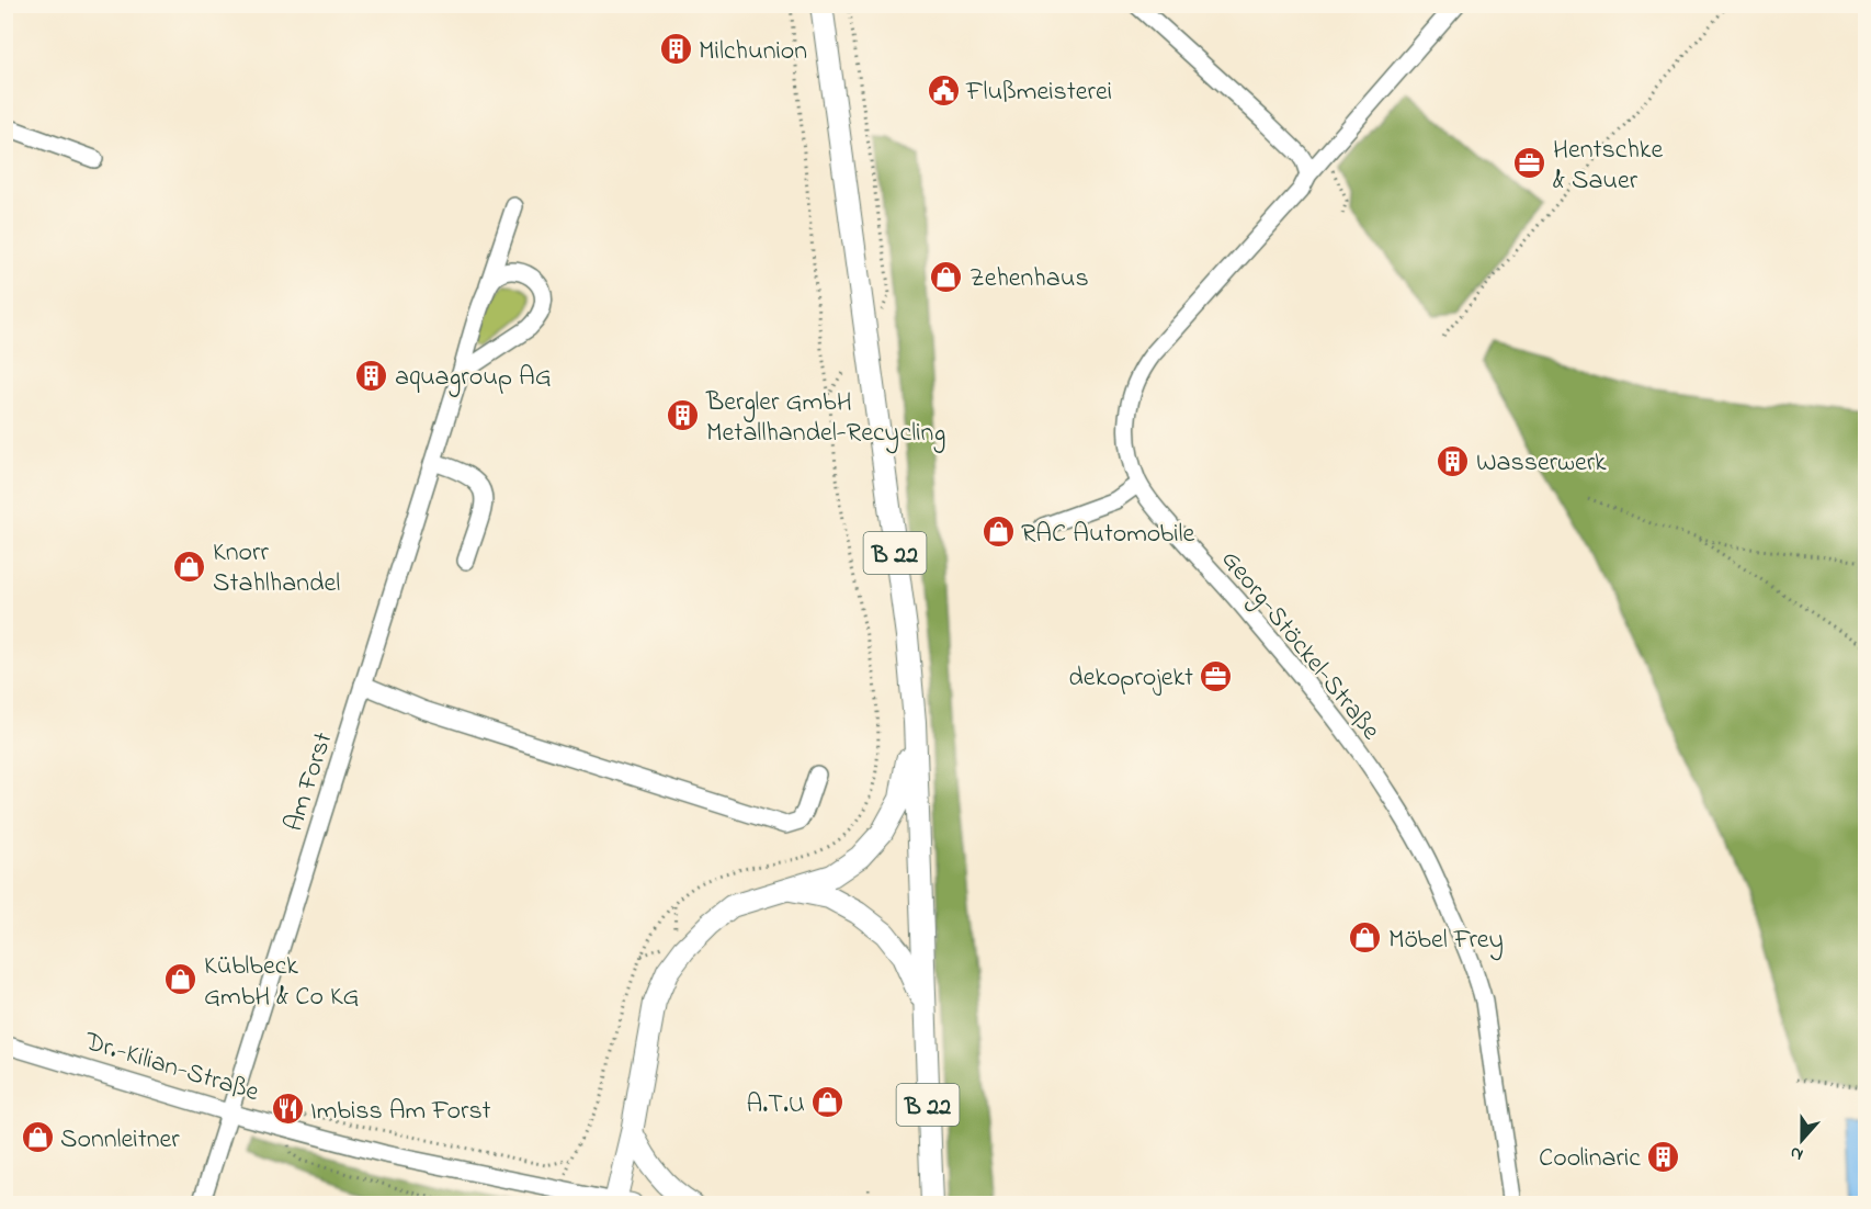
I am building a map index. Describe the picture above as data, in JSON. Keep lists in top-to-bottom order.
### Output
{
  "streets": {
    "main road": ["B 22"],
    "street": ["Georg-Stöckel-Straße", "Am Forst", "Dr.-Kilian-Straße"]
  },
  "crossings": [
    ["Am Forst", "Dr.-Kilian-Straße"]
  ],
  "places": {
    "building": [
      "Milchunion",
      "aquagroup AG",
      "Bergler GmbH Metallhandel-Recycling",
      "Wasserwerk",
      "Coolinaric"
    ],
    "public building": ["Flußmeisterei"],
    "office": ["Hentschke & Sauer", "dekoprojekt"],
    "shop": [
      "Zehenhaus",
      "RAC Automobile",
      "Knorr Stahlhandel",
      "Möbel Frey",
      "Küblbeck GmbH & Co KG",
      "A.T.U",
      "Sonnleitner"
    ],
    "restaurant": ["Imbiss Am Forst"]
  },
  "north": "bottom"
}
